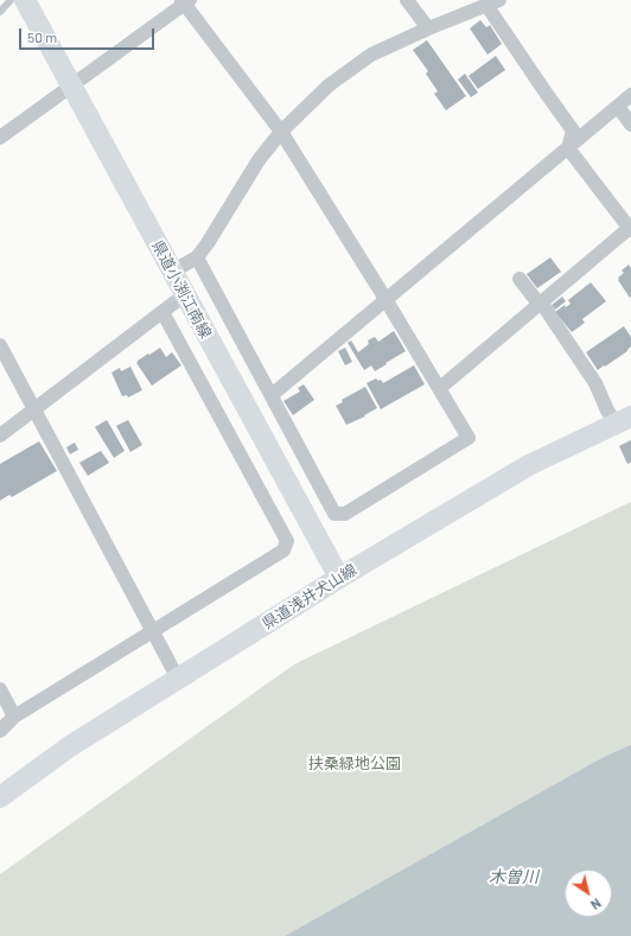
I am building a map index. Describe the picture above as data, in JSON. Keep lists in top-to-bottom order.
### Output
{
  "streets": {
    "main road": ["県道小渕江南線", "県道浅井犬山線"]
  },
  "crossings": [
    ["県道小渕江南線", "県道浅井犬山線"]
  ],
  "water": ["木曽川"],
  "parks": ["扶桑緑地公園"],
  "scale_bar": "50 m",
  "north": "bottom right"
}
